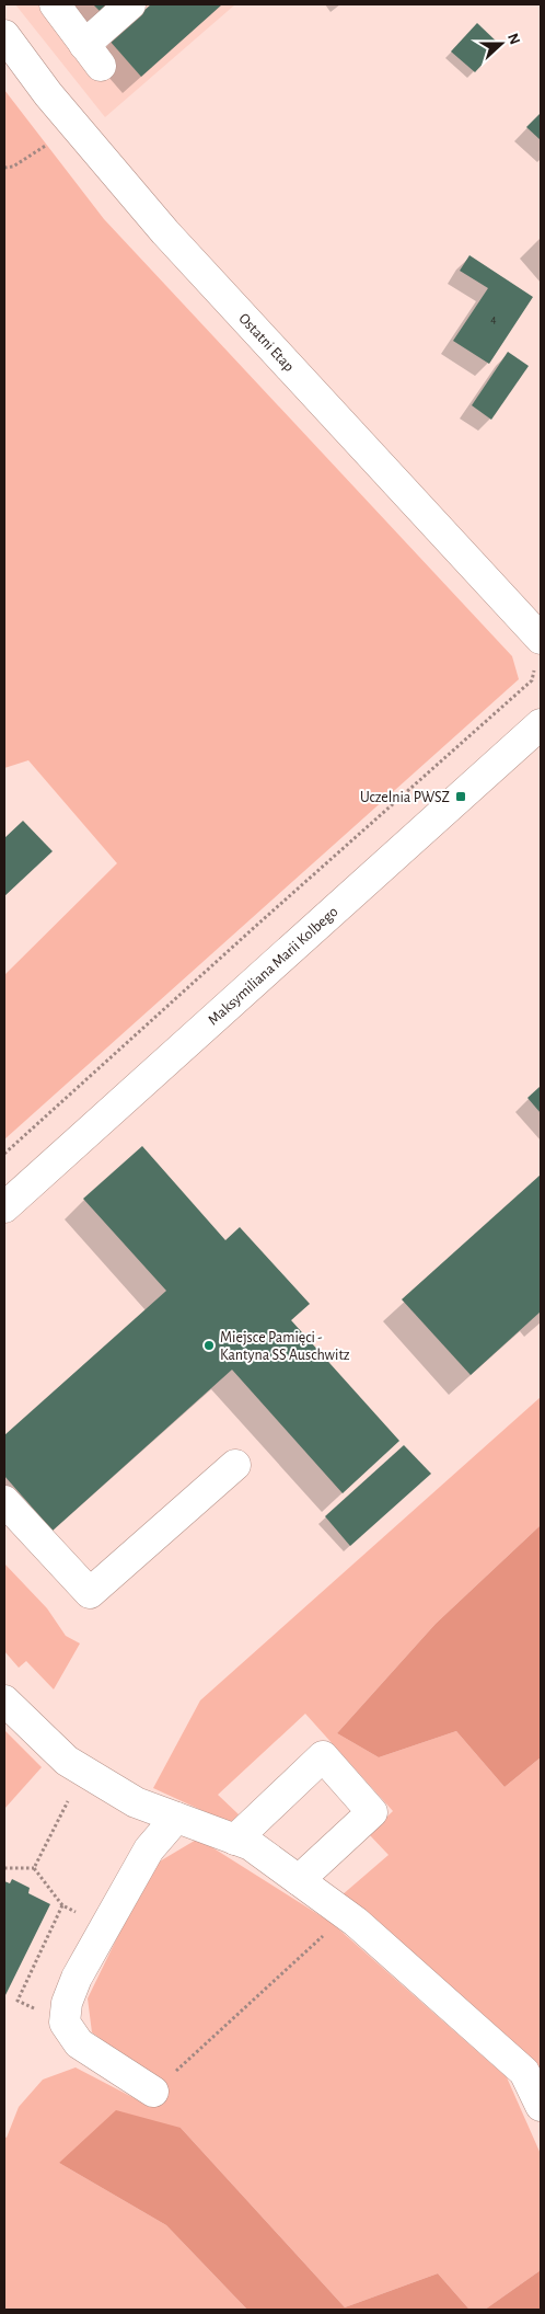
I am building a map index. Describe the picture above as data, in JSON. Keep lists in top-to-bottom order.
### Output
{
  "streets": {
    "street": ["Ostatni Etap", "Maksymiliana Marii Kolbego"]
  },
  "places": {
    "transit": ["Uczelnia PWSZ"],
    "other": ["Miejsce Pamięci - Kantyna SS Auschwitz"]
  },
  "house_numbers": ["4"],
  "north": "right"
}
